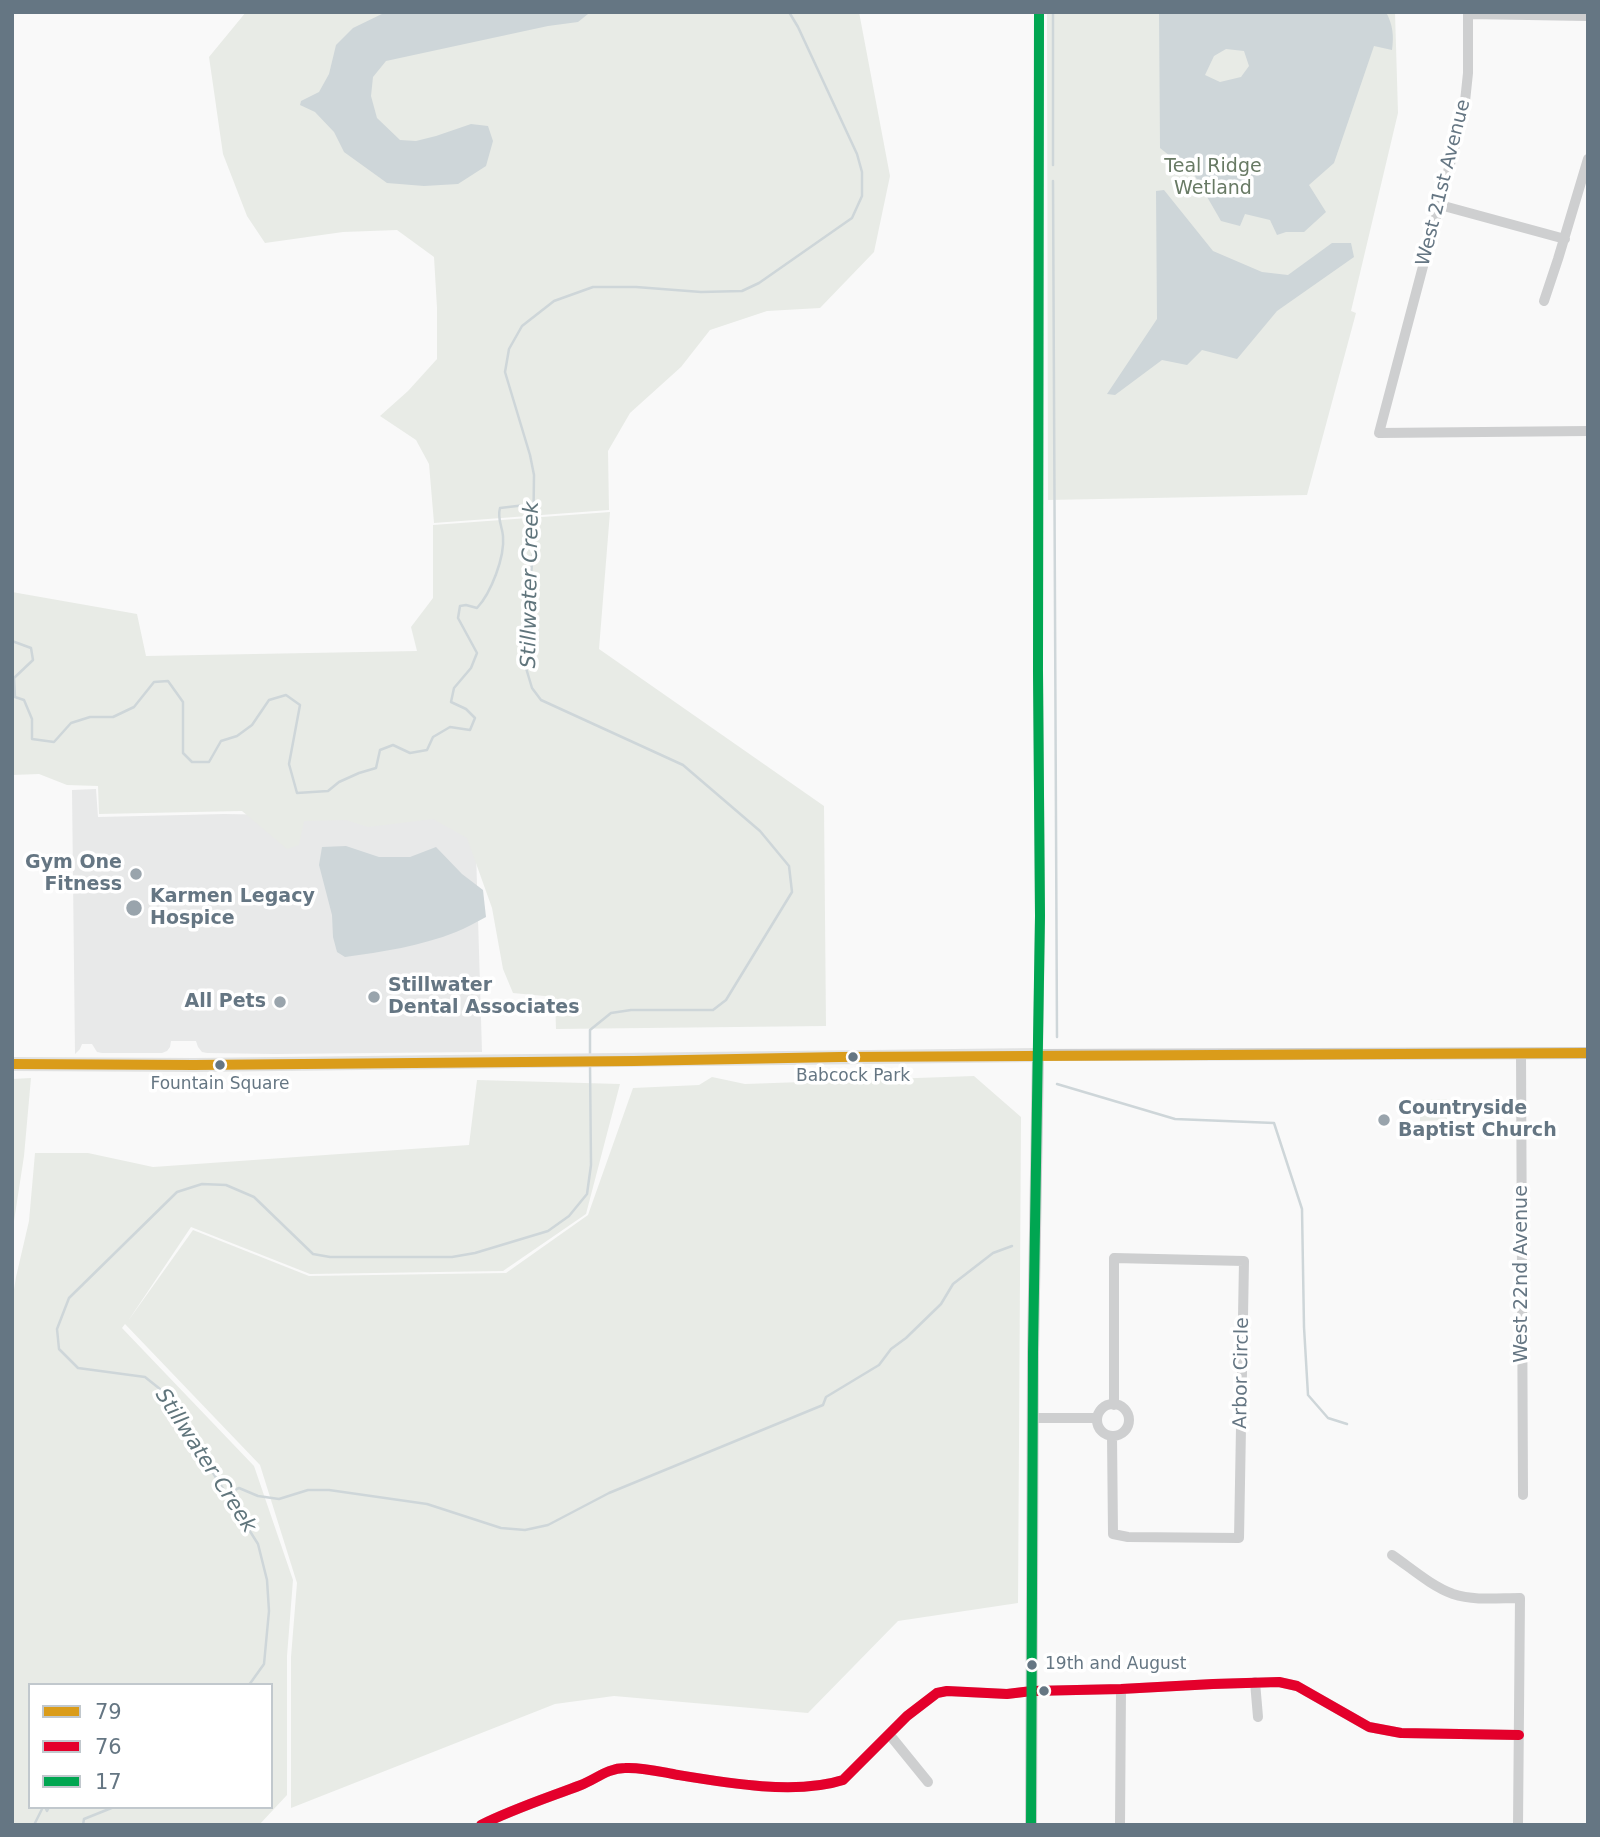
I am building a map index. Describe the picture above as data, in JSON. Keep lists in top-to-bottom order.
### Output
{
  "streets": {
    "street": ["West 21st Avenue", "West 22nd Avenue", "Arbor Circle"]
  },
  "water": ["Stillwater Creek"],
  "parks": ["Teal Ridge Wetland"],
  "places": [
    "Gym One Fitness",
    "Karmen Legacy Hospice",
    "Stillwater Dental Associates",
    "All Pets",
    "Babcock Park",
    "Fountain Square",
    "Countryside Baptist Church",
    "19th and August"
  ],
  "lines": ["transit line 17", "transit line 79", "transit line 76"],
  "legend": ["79", "76", "17"]
}
